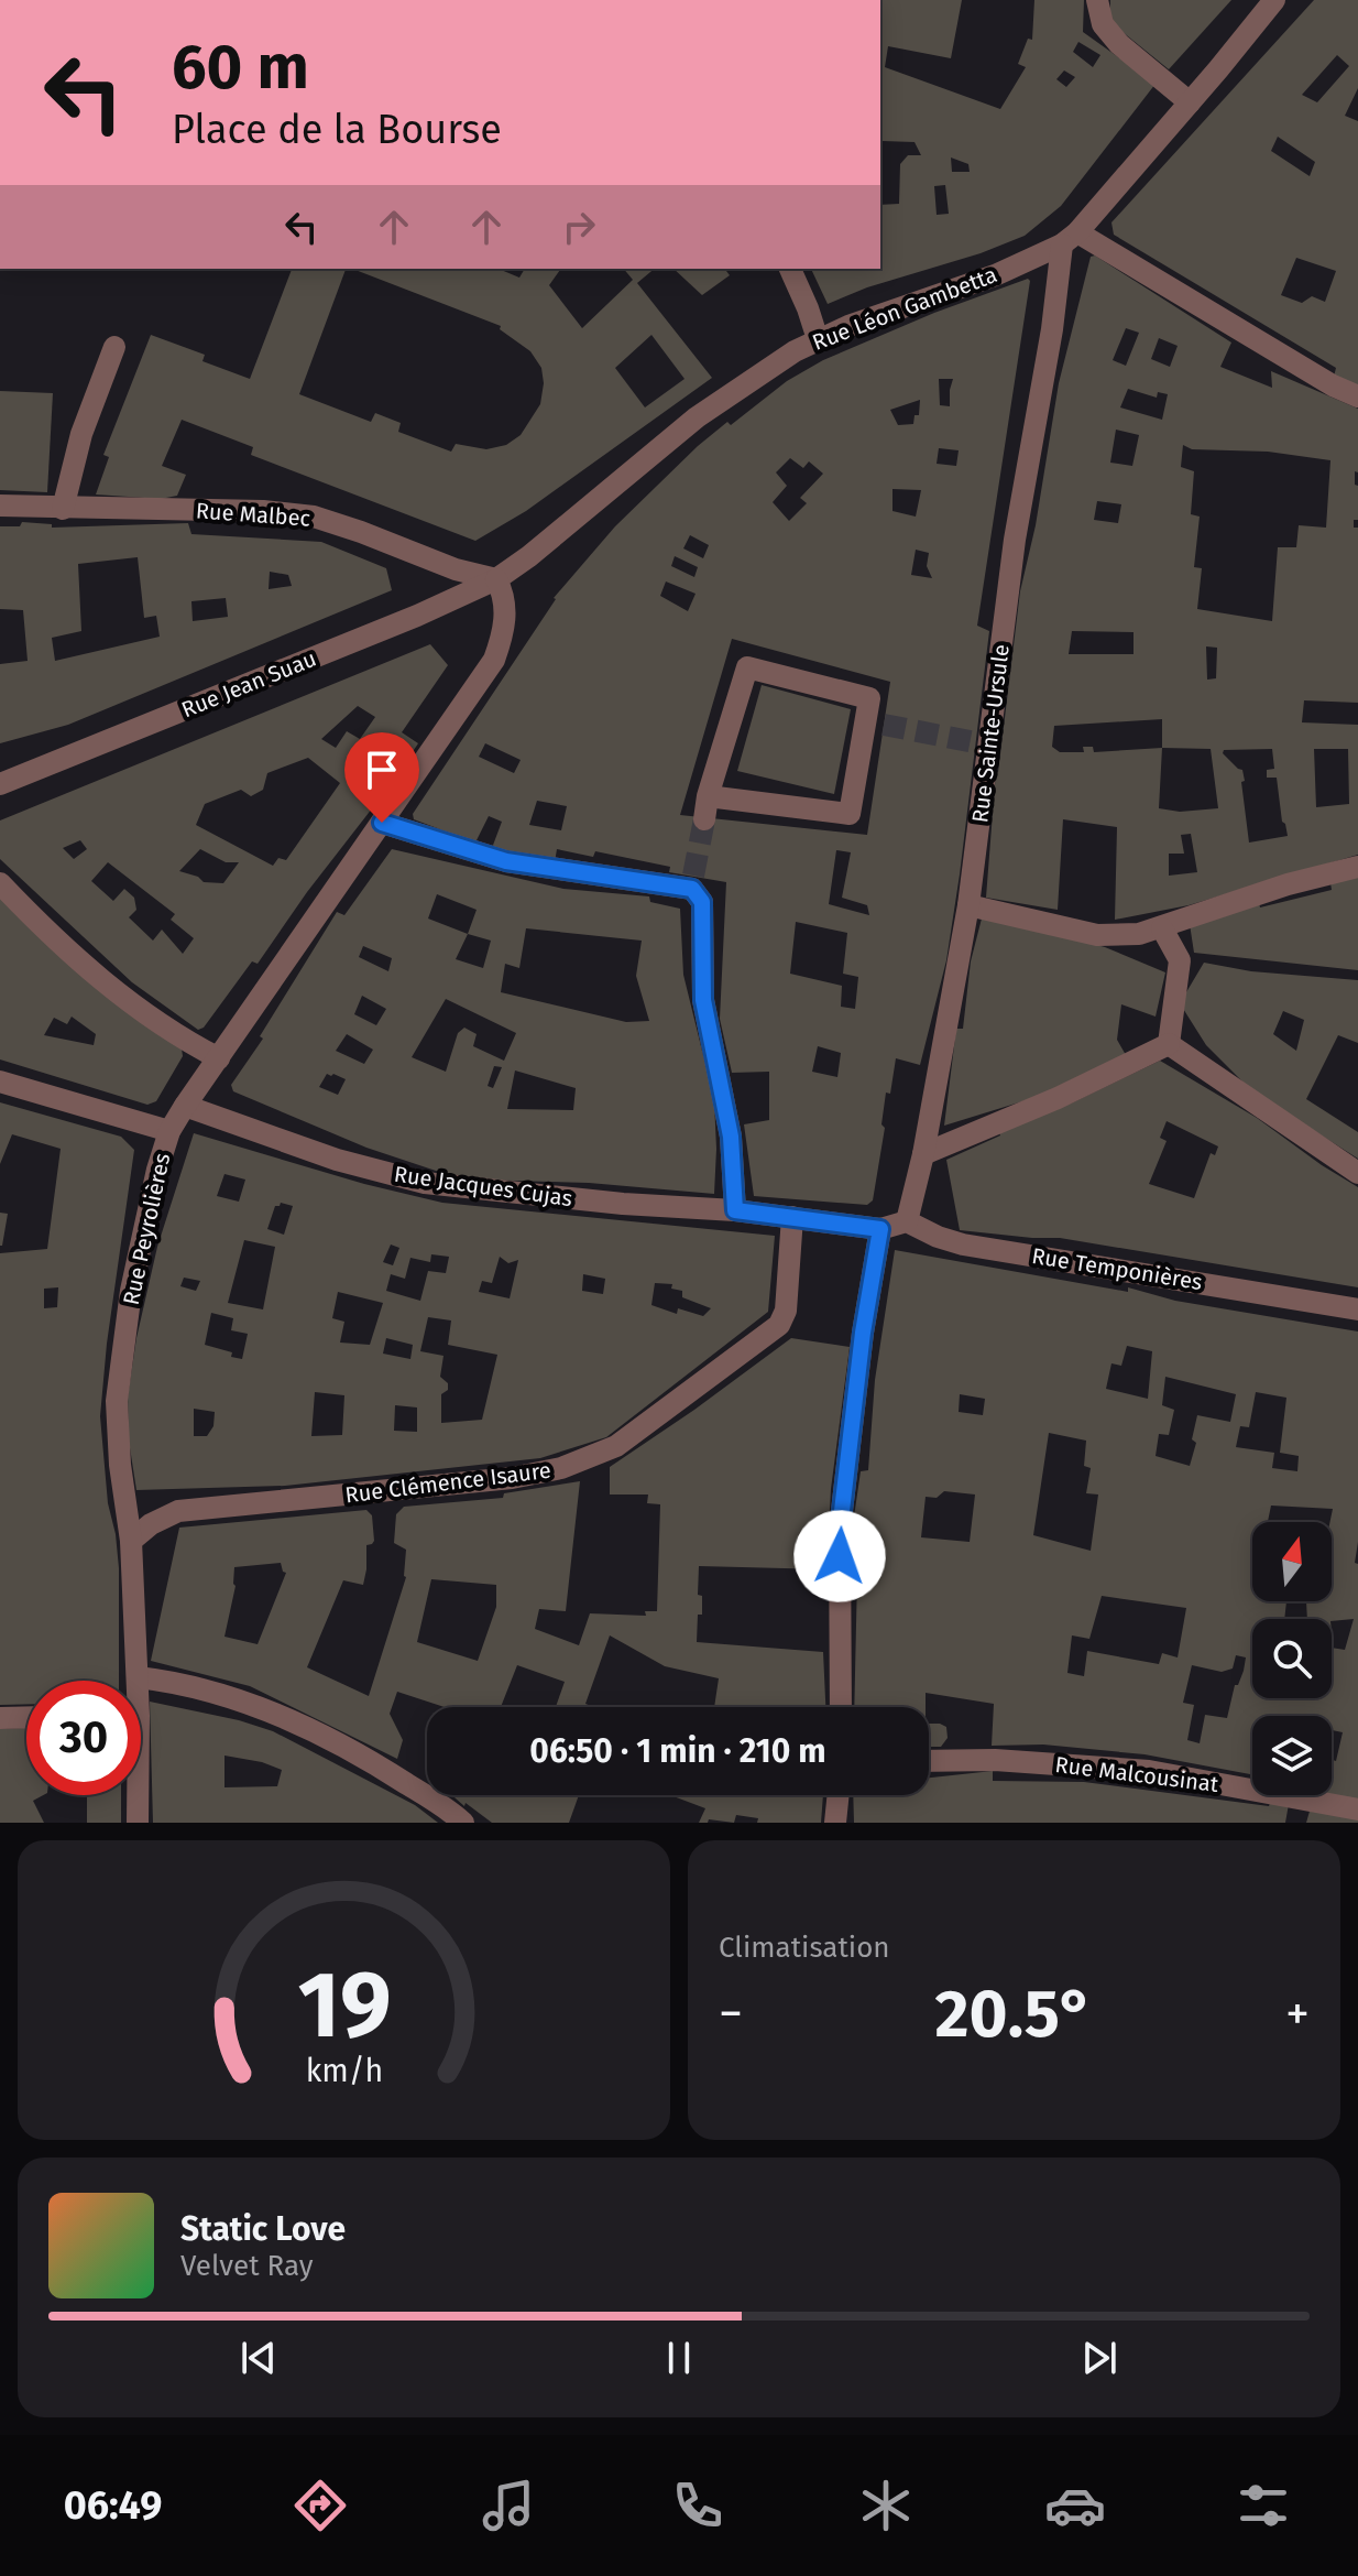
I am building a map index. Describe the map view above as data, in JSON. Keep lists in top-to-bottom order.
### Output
{
  "streets": {
    "street": [
      "Rue Léon Gambetta",
      "Rue Malbec",
      "Rue Jean Suau",
      "Rue Sainte-Ursule",
      "Rue Jacques Cujas",
      "Rue Peyrolières",
      "Rue Temponières",
      "Rue Clémence Isaure",
      "Rue Malcousinat"
    ]
  },
  "crossings": [
    ["Rue Léon Gambetta", "Rue Malbec"],
    ["Rue Léon Gambetta", "Rue Jean Suau"],
    ["Rue Léon Gambetta", "Rue Sainte-Ursule"],
    ["Rue Léon Gambetta", "Rue Peyrolières"],
    ["Rue Malbec", "Rue Jean Suau"],
    ["Rue Malbec", "Rue Peyrolières"],
    ["Rue Jean Suau", "Rue Peyrolières"],
    ["Rue Sainte-Ursule", "Rue Temponières"],
    ["Rue Jacques Cujas", "Rue Peyrolières"],
    ["Rue Jacques Cujas", "Rue Clémence Isaure"],
    ["Rue Peyrolières", "Rue Clémence Isaure"]
  ],
  "north": "top",
  "page": {
    "turn": ["60 m", "Place de la Bourse"],
    "limit": "30",
    "trip": "06:50 · 1 min · 210 m",
    "tile": "Climatisation",
    "heat": ["−", "20.5°", "+"],
    "song": ["Static Love", "Velvet Ray"],
    "tabs": "06:49",
    "gauge": ["19", "km/h"]
  }
}
